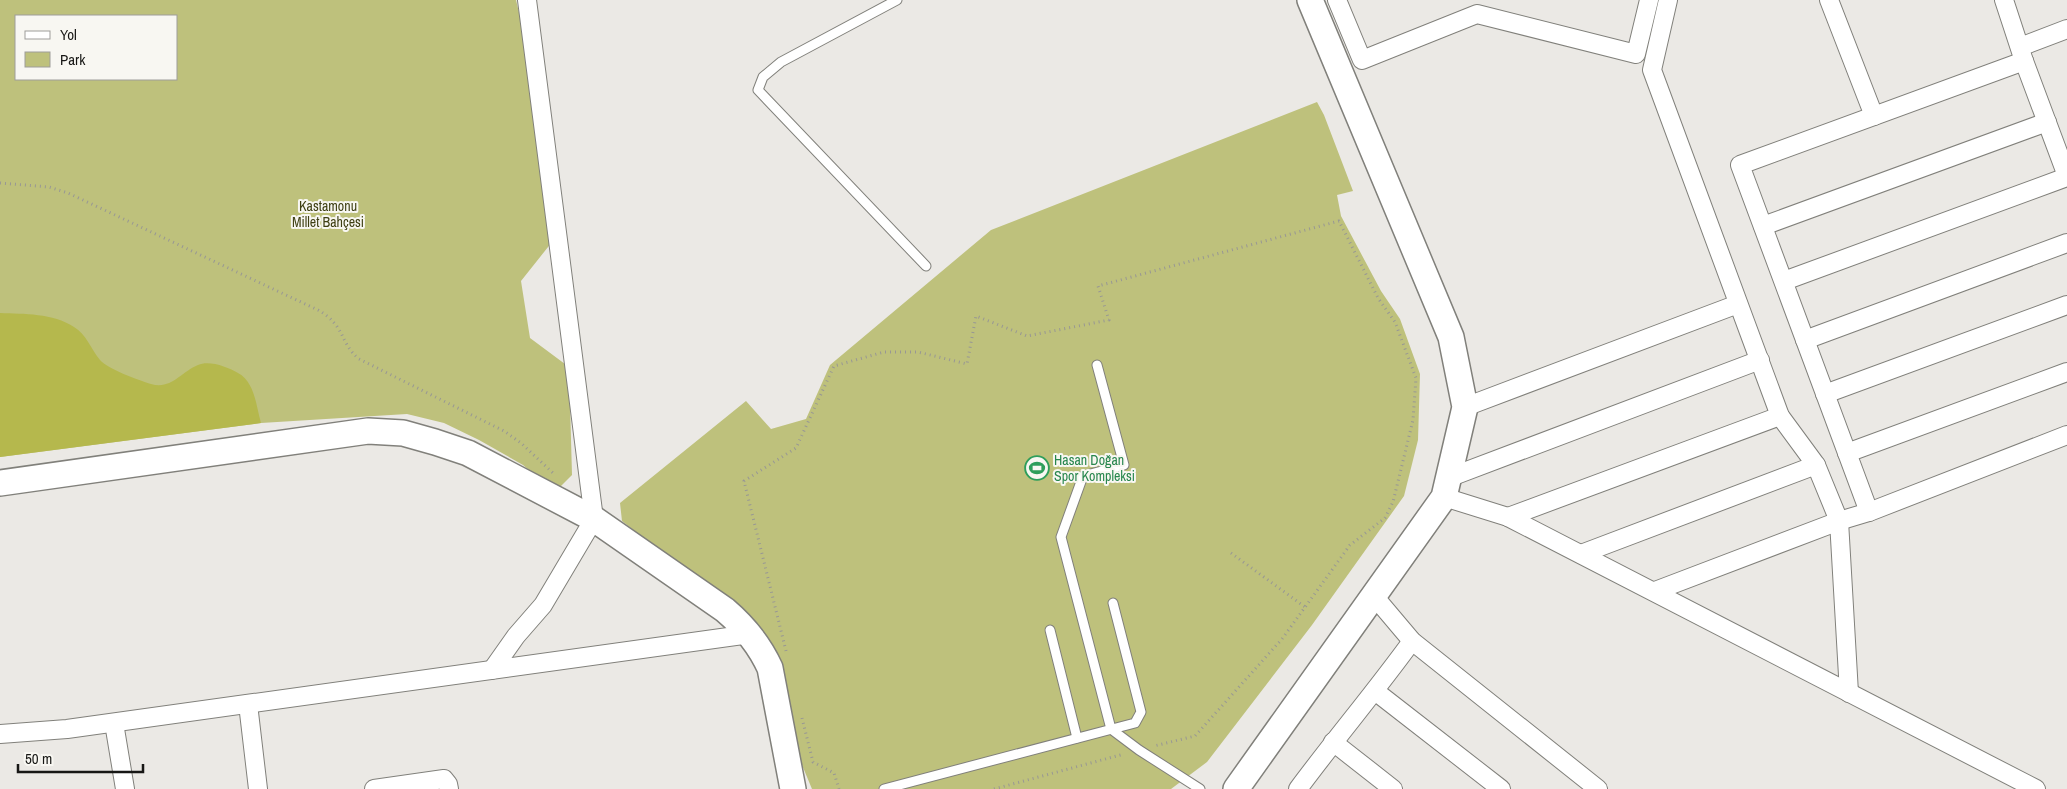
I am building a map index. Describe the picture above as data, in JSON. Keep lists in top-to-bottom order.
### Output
{
  "parks": ["Kastamonu Millet Bahçesi"],
  "places": {
    "sports": ["Hasan Doğan Spor Kompleksi"]
  },
  "legend": ["Yol", "Park"],
  "scale_bar": "50 m"
}
